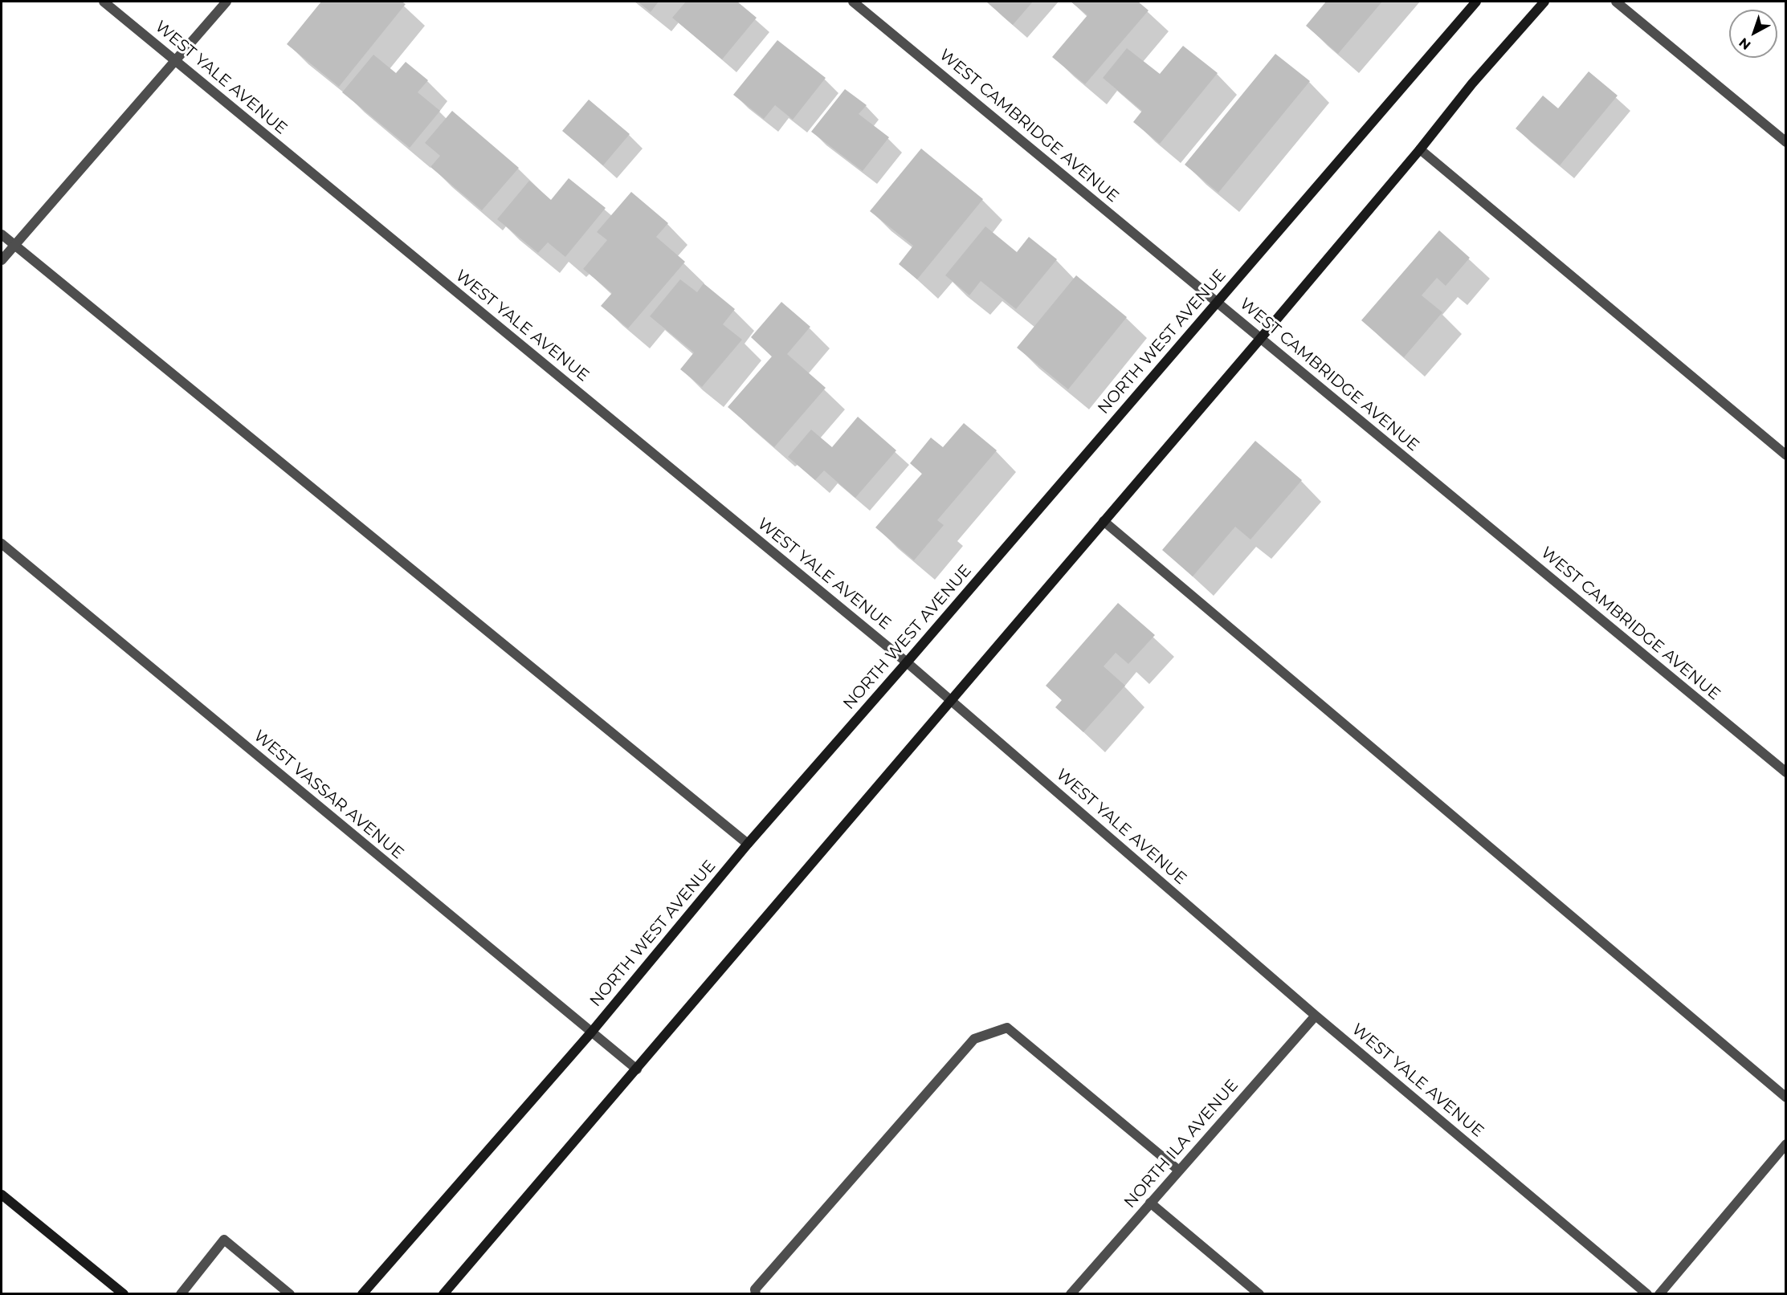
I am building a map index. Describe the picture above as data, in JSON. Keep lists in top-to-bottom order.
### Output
{
  "streets": {
    "main road": ["NORTH WEST AVENUE"],
    "street": [
      "WEST YALE AVENUE",
      "WEST CAMBRIDGE AVENUE",
      "WEST VASSAR AVENUE",
      "NORTH ILA AVENUE"
    ]
  },
  "crossings": [
    ["WEST YALE AVENUE", "NORTH WEST AVENUE"],
    ["WEST YALE AVENUE", "NORTH ILA AVENUE"],
    ["WEST CAMBRIDGE AVENUE", "NORTH WEST AVENUE"],
    ["NORTH WEST AVENUE", "WEST VASSAR AVENUE"]
  ],
  "north": "bottom left"
}
